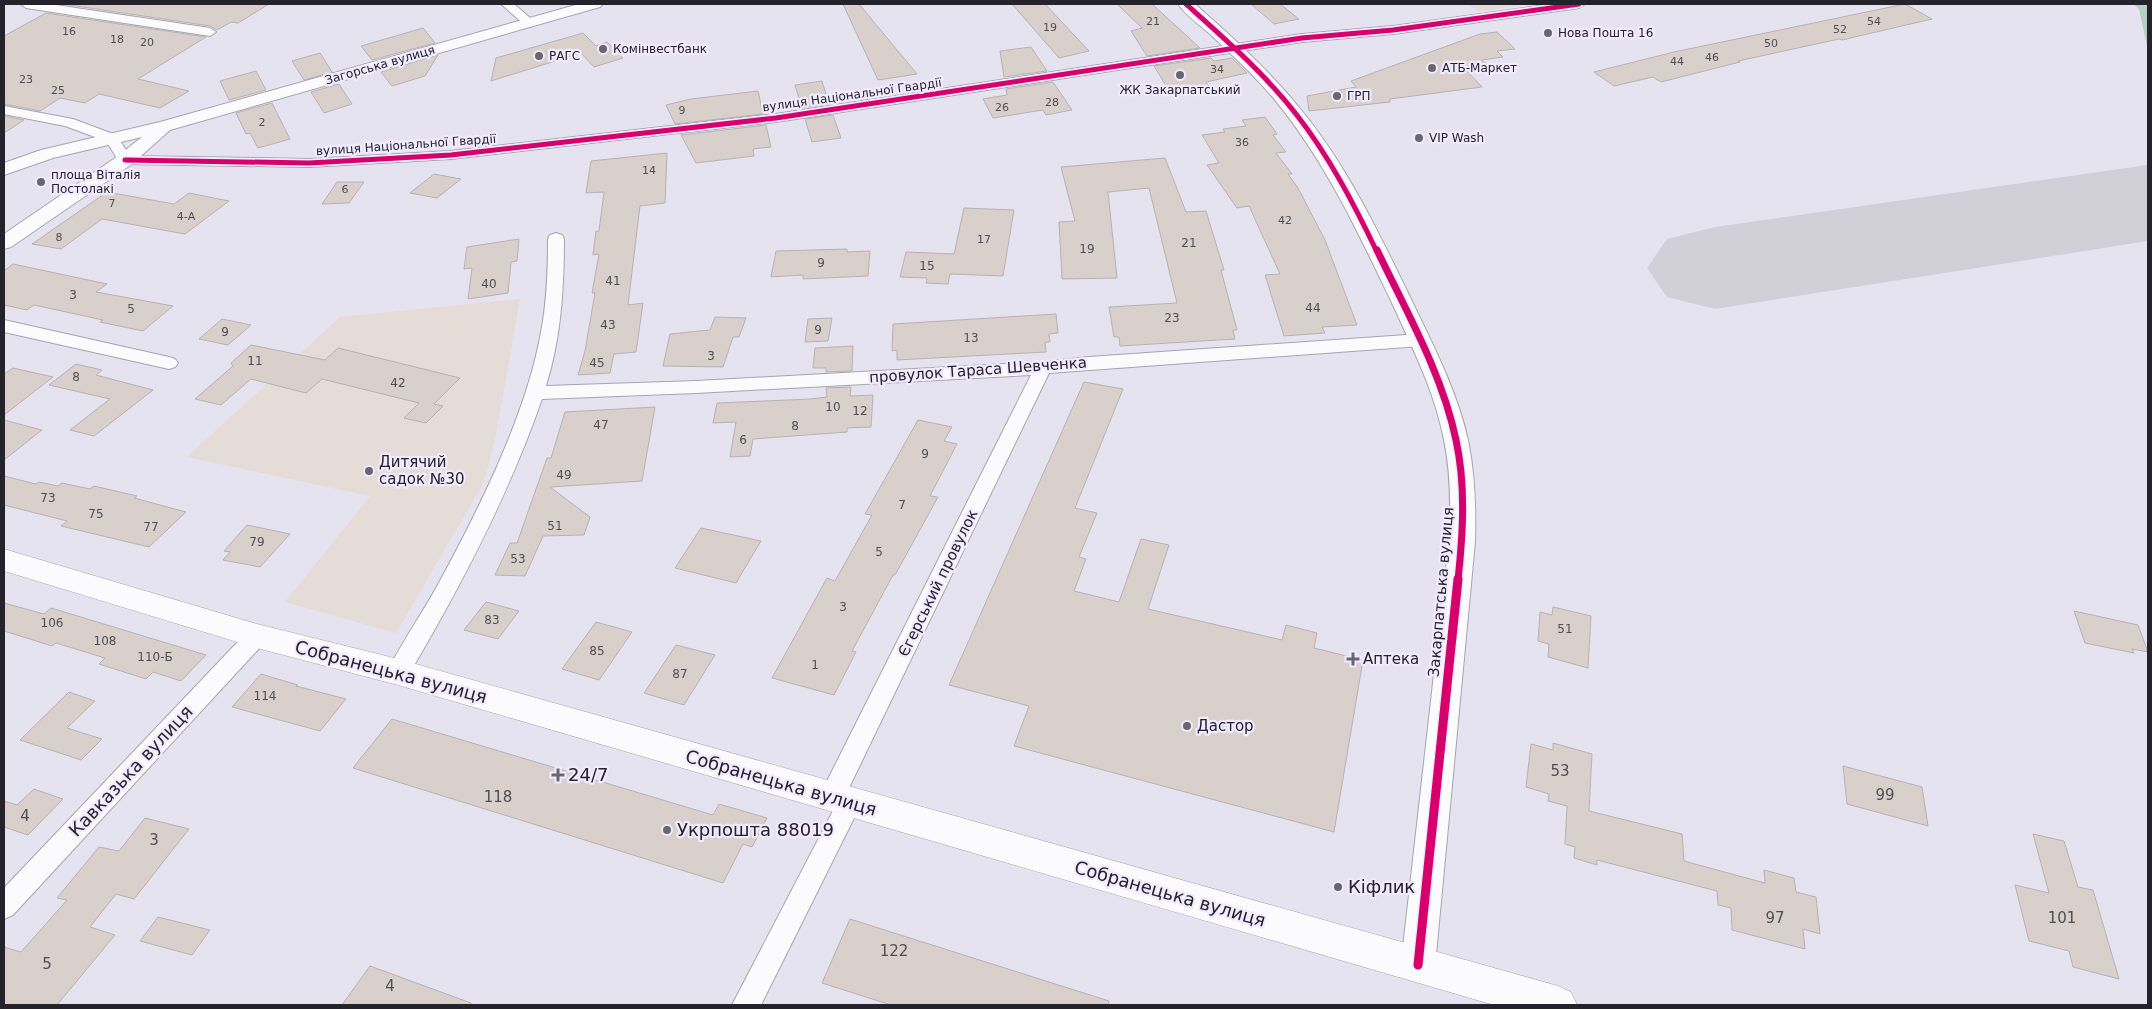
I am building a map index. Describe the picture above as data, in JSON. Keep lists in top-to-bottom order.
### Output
{
  "streets": {
    "main road": ["Собранецька вулиця"],
    "street": [
      "Загорська вулиця",
      "вулиця Національної Гвардії",
      "провулок Тараса Шевченка",
      "Єгерський провулок",
      "Закарпатська вулиця",
      "Кавказька вулиця"
    ]
  },
  "crossings": [
    ["Загорська вулиця", "вулиця Національної Гвардії"],
    ["вулиця Національної Гвардії", "Закарпатська вулиця"],
    ["провулок Тараса Шевченка", "Єгерський провулок"],
    ["провулок Тараса Шевченка", "Закарпатська вулиця"],
    ["Єгерський провулок", "Собранецька вулиця"],
    ["Закарпатська вулиця", "Собранецька вулиця"],
    ["Собранецька вулиця", "Кавказька вулиця"]
  ],
  "places": {
    "other": [
      "Нова Пошта 16",
      "Комінвестбанк",
      "РАГС",
      "АТБ-Маркет",
      "ЖК Закарпатський",
      "ГРП",
      "VIP Wash",
      "площа Віталія Постолакі",
      "Дитячий садок №30",
      "Дастор",
      "Укрпошта 88019",
      "Кіфлик"
    ],
    "health": ["Аптека", "24/7"]
  },
  "house_numbers": [
    "21",
    "54",
    "19",
    "52",
    "16",
    "18",
    "20",
    "50",
    "46",
    "44",
    "34",
    "23",
    "25",
    "28",
    "26",
    "9",
    "2",
    "36",
    "14",
    "6",
    "7",
    "4-А",
    "42",
    "8",
    "17",
    "21",
    "19",
    "9",
    "15",
    "41",
    "40",
    "3",
    "44",
    "5",
    "23",
    "43",
    "9",
    "9",
    "13",
    "3",
    "11",
    "45",
    "8",
    "42",
    "10",
    "12",
    "47",
    "8",
    "6",
    "9",
    "49",
    "73",
    "7",
    "75",
    "51",
    "77",
    "79",
    "5",
    "53",
    "3",
    "83",
    "106",
    "51",
    "108",
    "85",
    "110-Б",
    "1",
    "87",
    "114",
    "53",
    "99",
    "118",
    "4",
    "3",
    "97",
    "101",
    "122",
    "5",
    "4"
  ]
}
